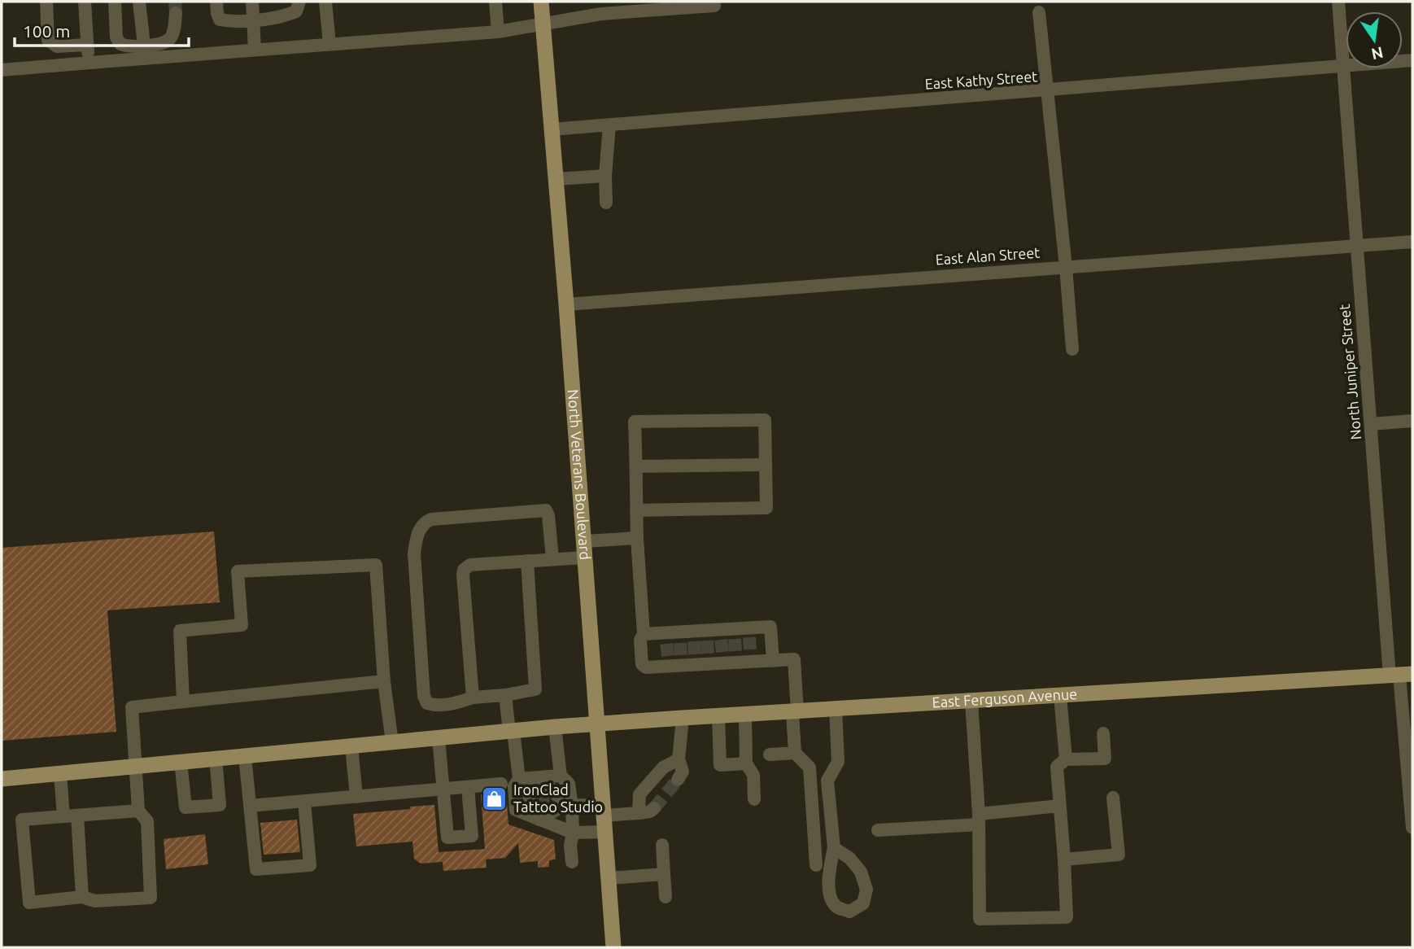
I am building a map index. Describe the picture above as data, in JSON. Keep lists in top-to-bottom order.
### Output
{
  "streets": {
    "main road": ["North Veterans Boulevard", "East Ferguson Avenue"],
    "street": ["East Kathy Street", "East Alan Street", "North Juniper Street"]
  },
  "crossings": [
    ["East Kathy Street", "North Juniper Street"],
    ["East Kathy Street", "North Veterans Boulevard"],
    ["East Alan Street", "North Juniper Street"],
    ["East Alan Street", "North Veterans Boulevard"],
    ["North Juniper Street", "East Ferguson Avenue"],
    ["North Veterans Boulevard", "East Ferguson Avenue"]
  ],
  "places": {
    "shop": ["IronClad Tattoo Studio"]
  },
  "scale_bar": "100 m",
  "north": "bottom"
}
